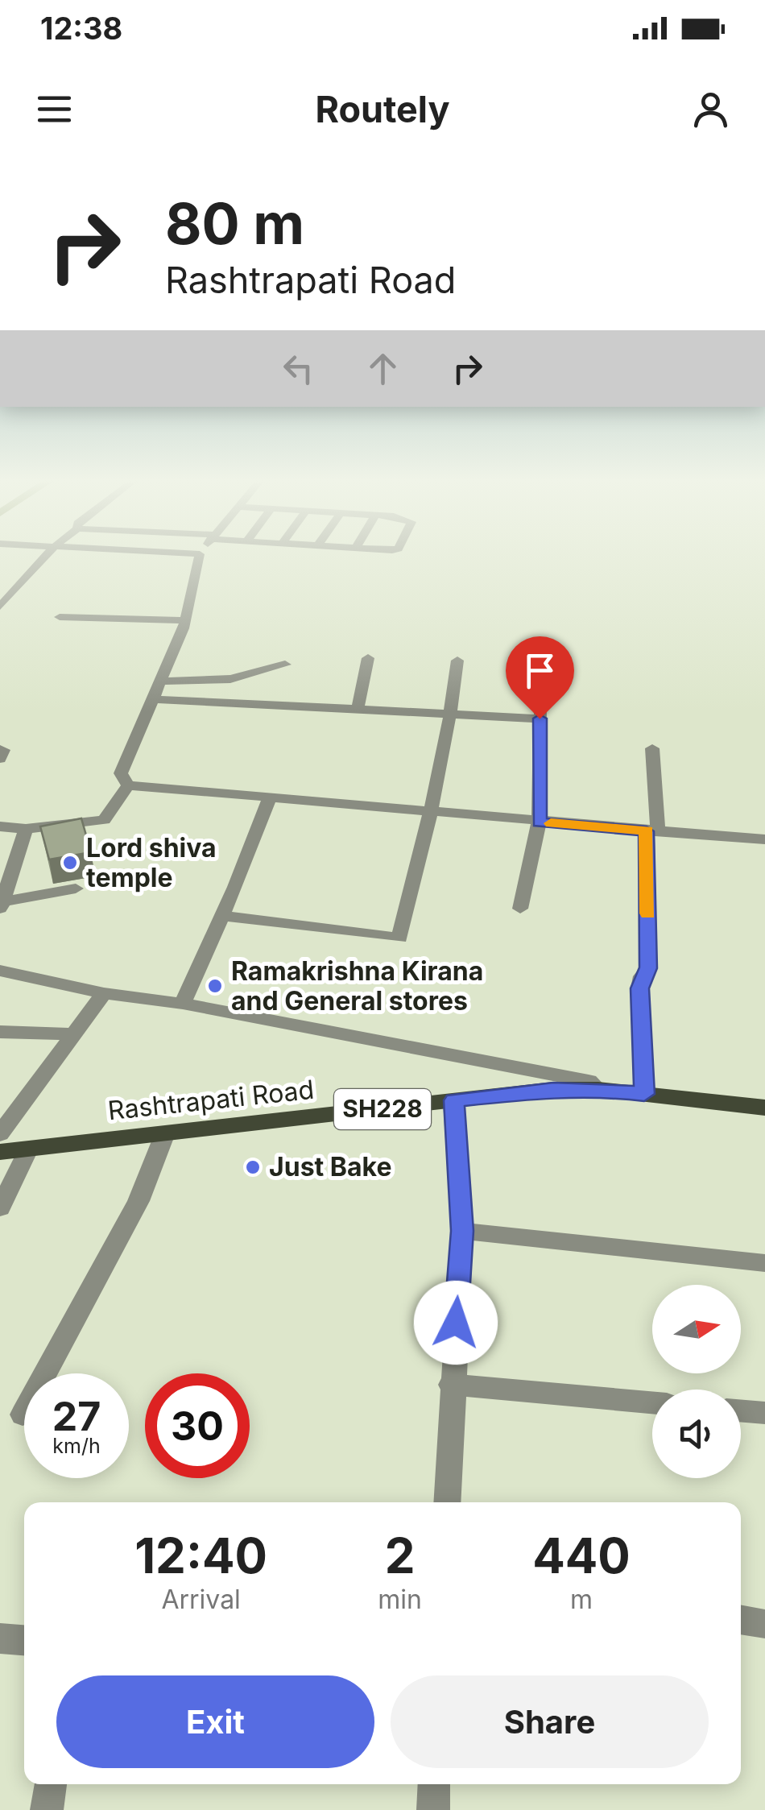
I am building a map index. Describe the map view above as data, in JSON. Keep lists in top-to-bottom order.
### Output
{
  "streets": {
    "main road": ["Rashtrapati Road", "SH228"]
  },
  "places": ["Lord shiva temple", "Ramakrishna Kirana and General stores", "Just Bake"],
  "north": "right",
  "page": {
    "status": "12:38",
    "header": "Routely",
    "turn": ["80 m", "Rashtrapati Road"],
    "speed": "27 km/h",
    "limit": "30",
    "eta": [
      "12:40",
      "Arrival",
      "2",
      "min",
      "440",
      "m"
    ],
    "buttons": ["Exit", "Share"]
  }
}
